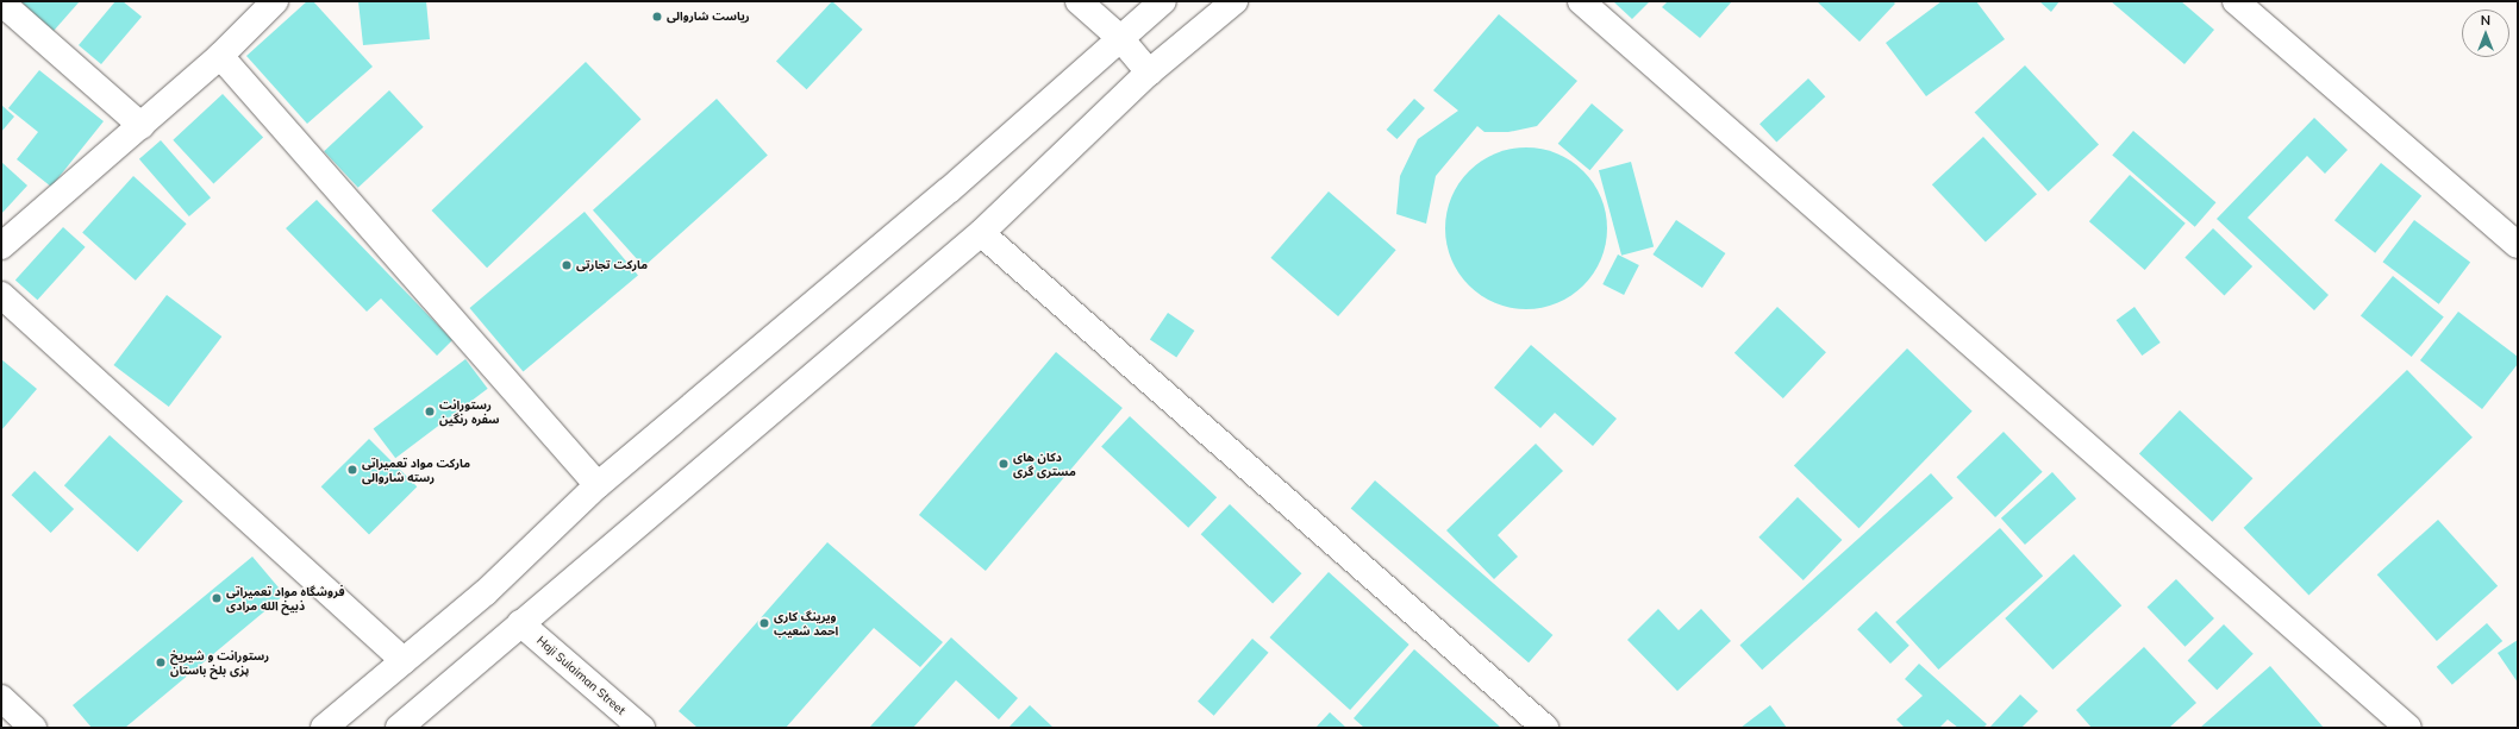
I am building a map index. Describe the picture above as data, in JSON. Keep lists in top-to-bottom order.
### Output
{
  "streets": {
    "street": ["Haji Sulaiman Street"]
  },
  "places": [
    "ریاست شاروالی",
    "مارکت تجارتی",
    "رستورانت سفره رنگین",
    "دکان های مستری گری",
    "مارکت مواد تعمیراتی رسته شاروالی",
    "فروشگاه مواد تعمیراتی ذبیخ الله مرادی",
    "ویرینگ کاری احمد شعیب",
    "رستورانت و شیریخ پزی بلخ باستان"
  ],
  "north": "top"
}
